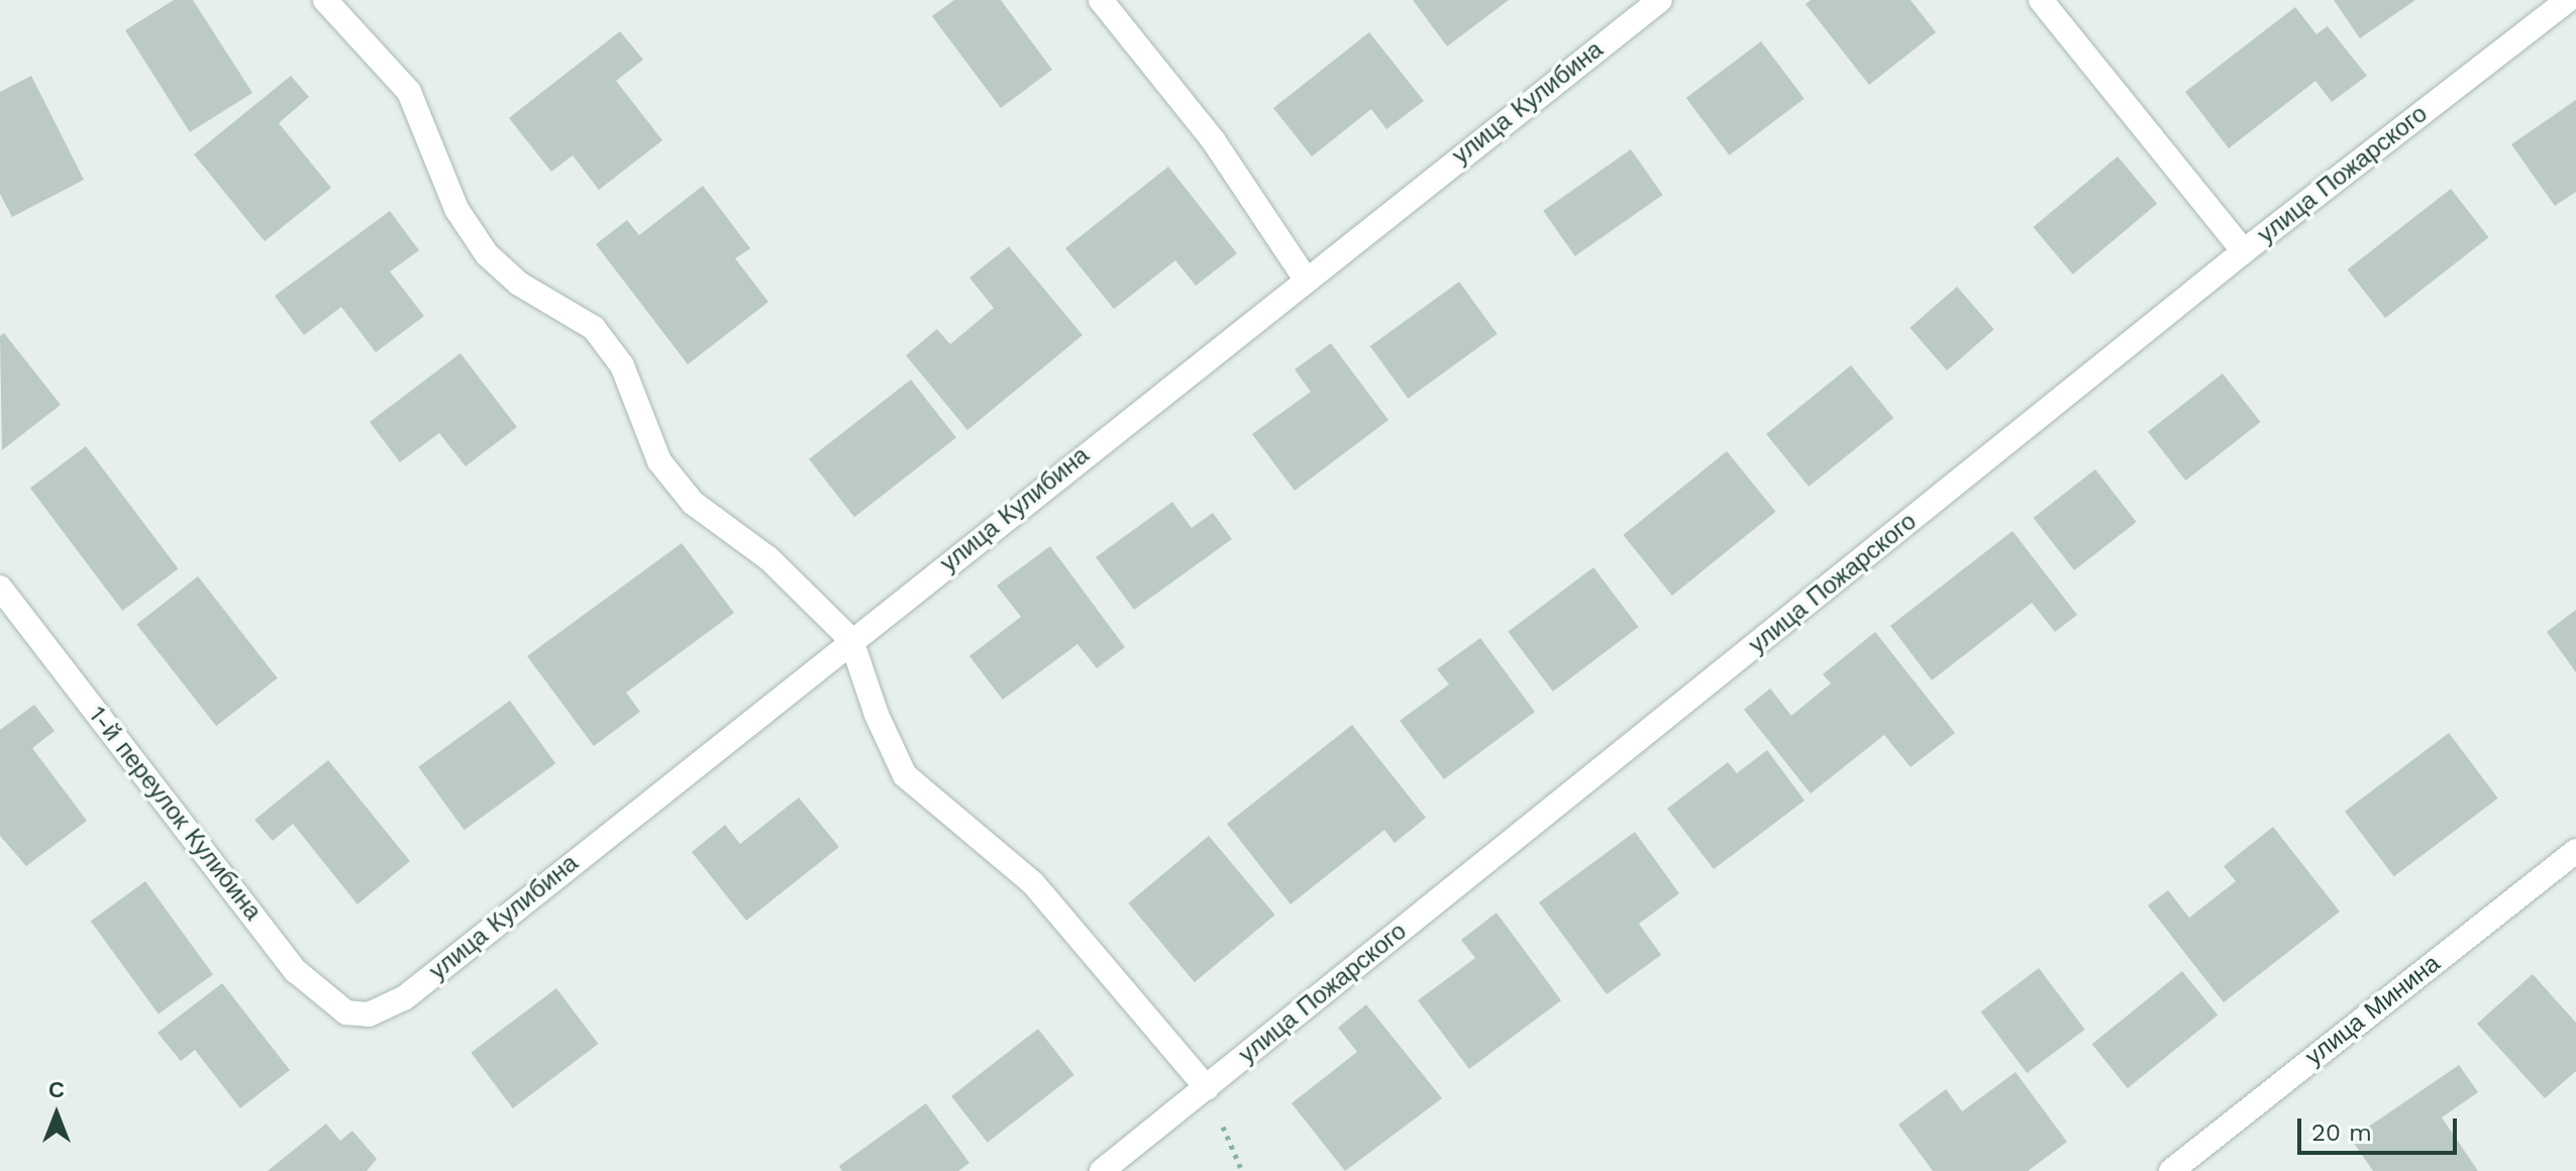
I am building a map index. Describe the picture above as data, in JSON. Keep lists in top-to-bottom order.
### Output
{
  "streets": {
    "street": [
      "улица Кулибина",
      "улица Пожарского",
      "1-й переулок Кулибина",
      "улица Минина"
    ]
  },
  "crossings": [
    ["улица Кулибина", "1-й переулок Кулибина"]
  ],
  "scale_bar": "20 m",
  "north": "top"
}
